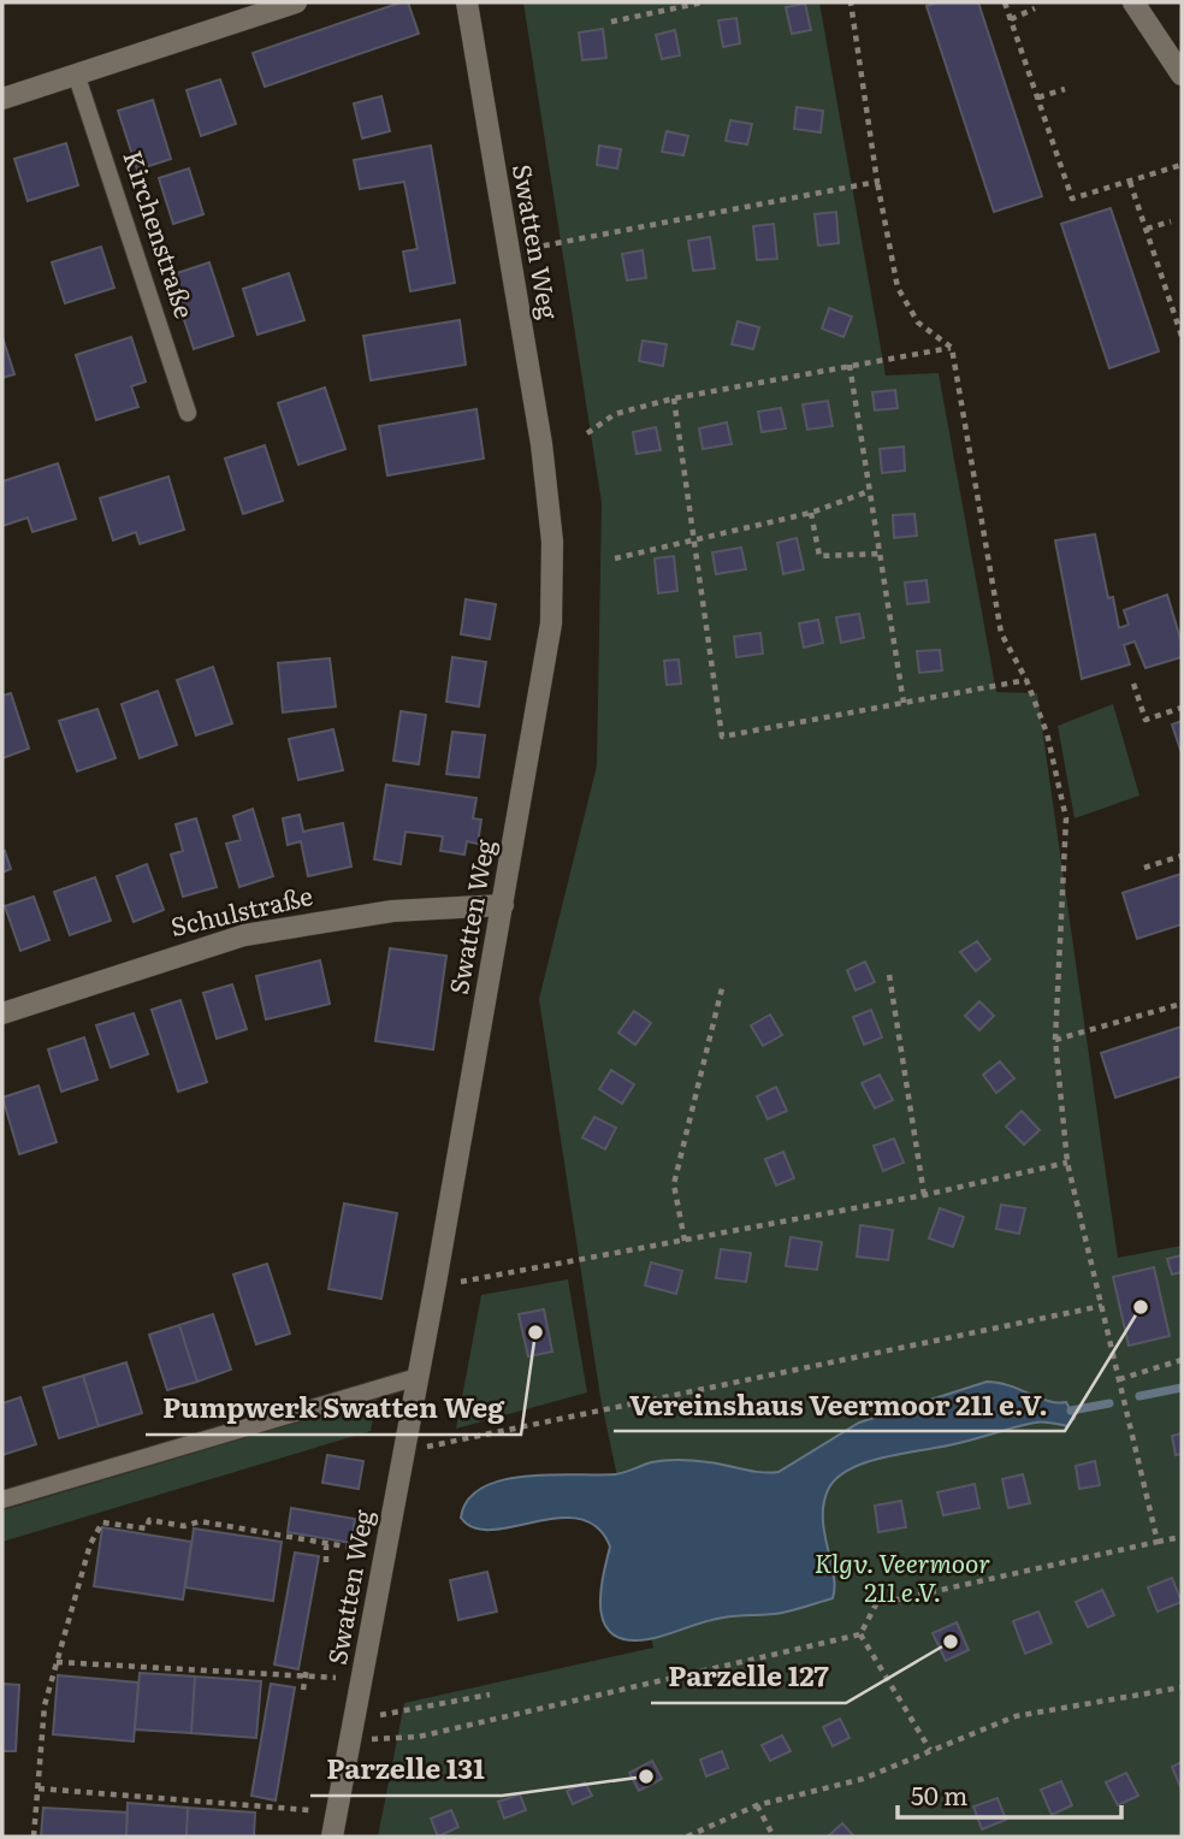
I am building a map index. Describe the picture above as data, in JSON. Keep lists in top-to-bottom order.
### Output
{
  "streets": {
    "street": ["Swatten Weg", "Schulstraße"],
    "lane": ["Kirchenstraße"]
  },
  "crossings": [
    ["Swatten Weg", "Schulstraße"]
  ],
  "parks": ["Klgv. Veermoor 211 e.V."],
  "places": [
    "Vereinshaus Veermoor 211 e.V.",
    "Pumpwerk Swatten Weg",
    "Parzelle 127",
    "Parzelle 131"
  ],
  "scale_bar": "50 m"
}
